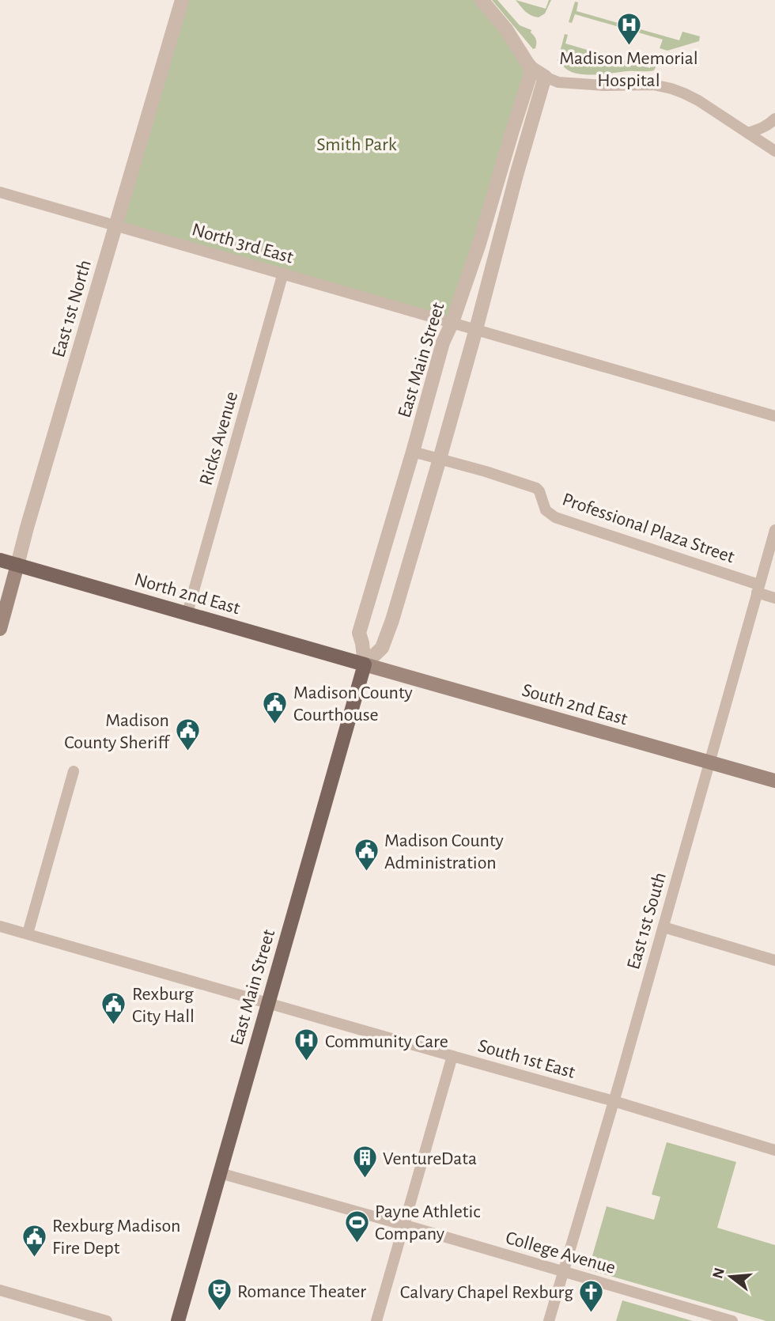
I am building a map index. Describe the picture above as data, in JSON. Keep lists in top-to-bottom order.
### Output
{
  "streets": {
    "main road": [
      "East 1st North",
      "East Main Street",
      "North 2nd East",
      "South 2nd East"
    ],
    "street": [
      "North 3rd East",
      "Ricks Avenue",
      "Professional Plaza Street",
      "East 1st South",
      "South 1st East",
      "College Avenue"
    ]
  },
  "crossings": [
    ["North 3rd East", "East 1st North"],
    ["North 3rd East", "East Main Street"],
    ["North 3rd East", "Ricks Avenue"],
    ["East 1st North", "North 2nd East"],
    ["East Main Street", "Professional Plaza Street"],
    ["East Main Street", "North 2nd East"],
    ["East Main Street", "South 2nd East"],
    ["East Main Street", "South 1st East"],
    ["East Main Street", "College Avenue"],
    ["Ricks Avenue", "North 2nd East"],
    ["Professional Plaza Street", "East 1st South"],
    ["North 2nd East", "South 2nd East"],
    ["South 2nd East", "East 1st South"],
    ["East 1st South", "South 1st East"],
    ["East 1st South", "College Avenue"]
  ],
  "parks": ["Smith Park"],
  "places": {
    "hospital": ["Madison Memorial Hospital", "Community Care"],
    "public building": [
      "Madison County Courthouse",
      "Madison County Sheriff",
      "Madison County Administration",
      "Rexburg City Hall",
      "Rexburg Madison Fire Dept"
    ],
    "building": ["VentureData"],
    "sports": ["Payne Athletic Company"],
    "theatre": ["Romance Theater"],
    "church": ["Calvary Chapel Rexburg"]
  },
  "north": "left"
}
